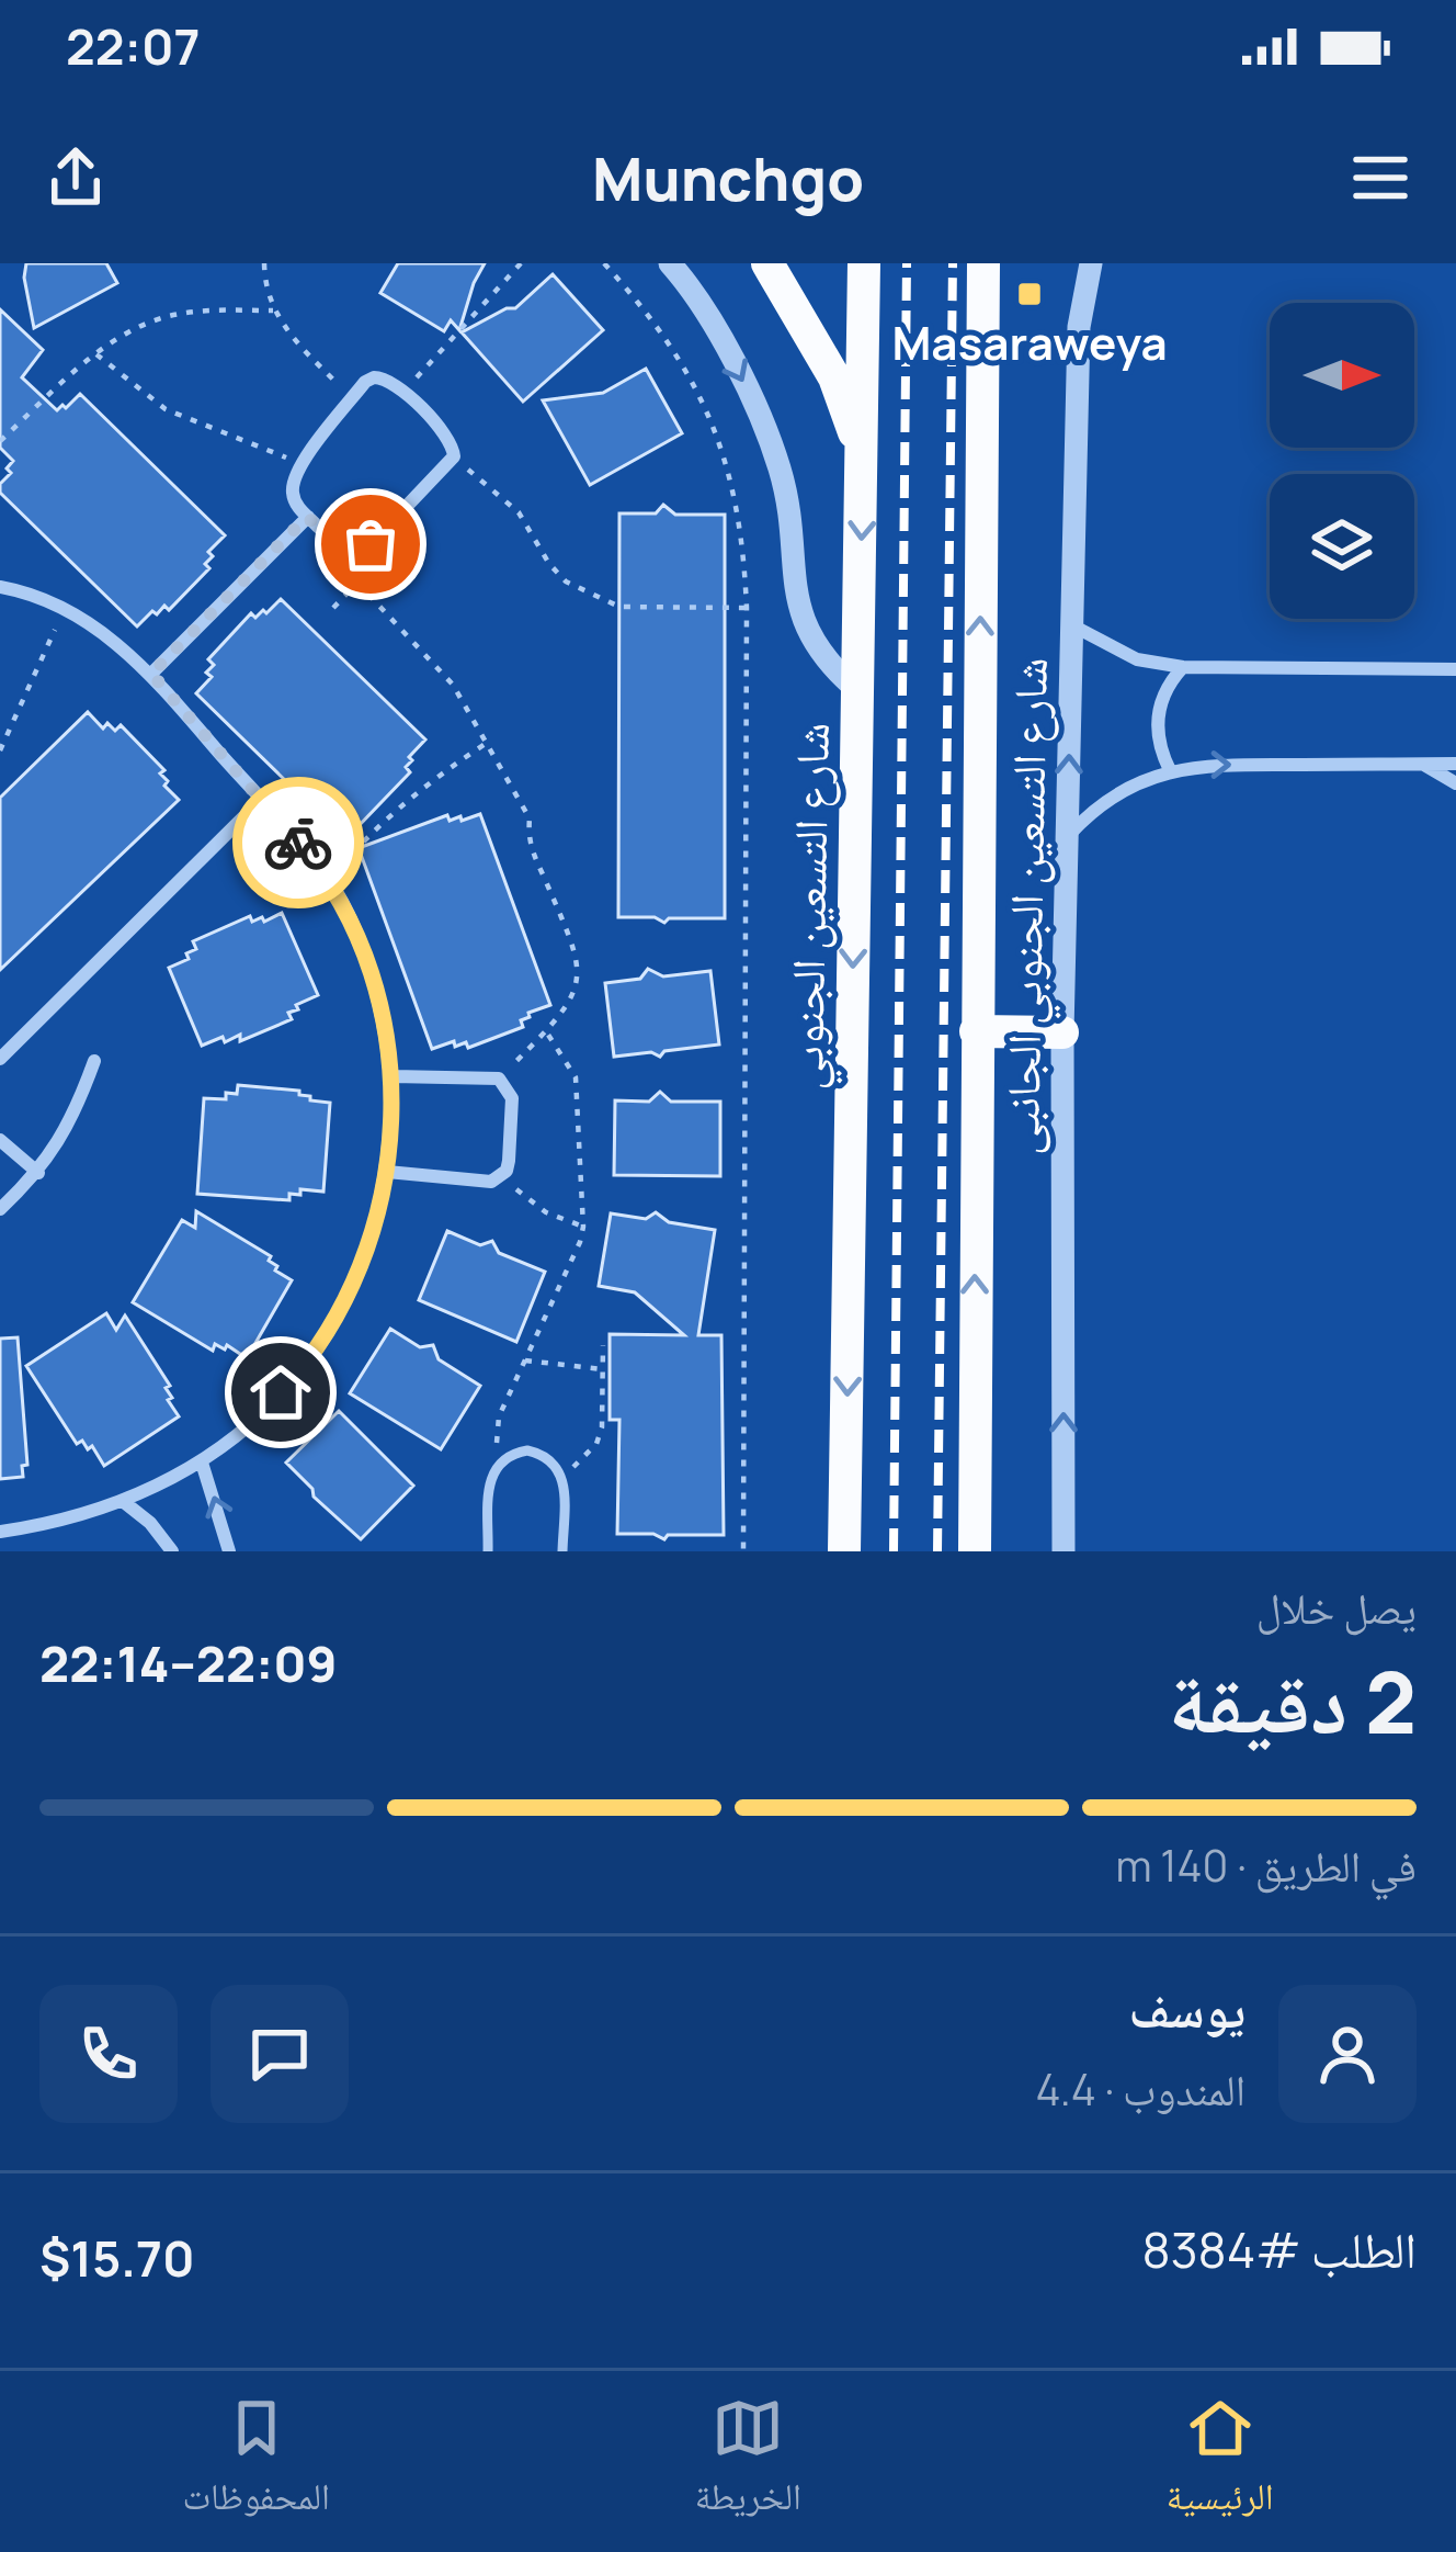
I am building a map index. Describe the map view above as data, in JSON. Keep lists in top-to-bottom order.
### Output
{
  "streets": {
    "main road": ["شارع التسعين الجنوبي"],
    "street": ["شارع التسعين الجنوبي الجانبى"]
  },
  "one_way": ["شارع التسعين الجنوبي الجانبى"],
  "places": {
    "transit": ["Masaraweya"]
  },
  "north": "right",
  "page": {
    "status": "22:07",
    "header": "Munchgo",
    "heading": ["2 دقيقة", "يصل خلال", "22:09–22:14"],
    "panel": [
      "يوسف",
      "المندوب · 4.4",
      "الطلب #8384",
      "$15.70"
    ],
    "bar": "في الطريق · 140 m",
    "tabs": ["الرئيسية", "الخريطة", "المحفوظات"]
  }
}
